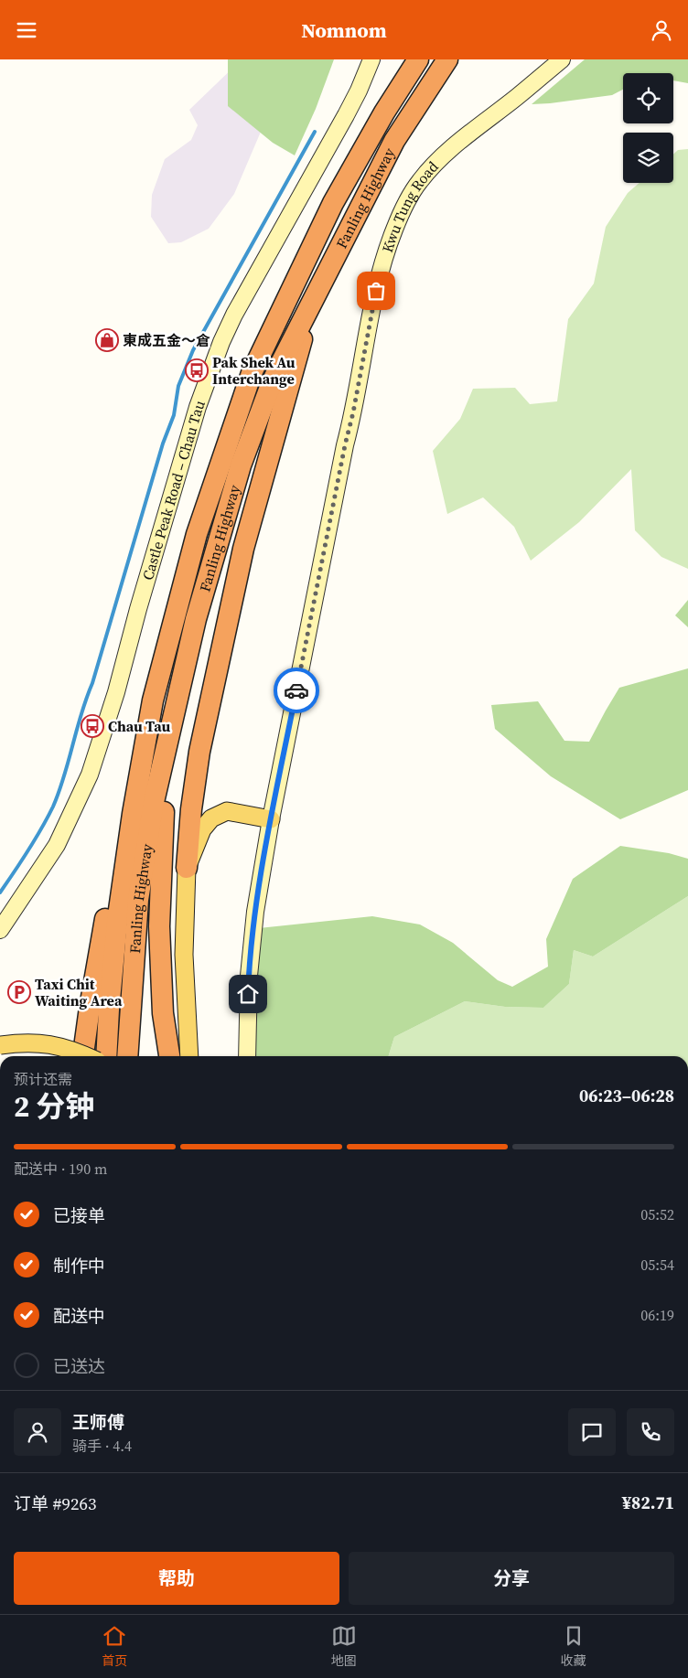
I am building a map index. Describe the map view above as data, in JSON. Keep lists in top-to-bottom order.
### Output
{
  "streets": {
    "highway": ["Fanling Highway"],
    "street": ["Kwu Tung Road", "Castle Peak Road – Chau Tau"]
  },
  "places": {
    "shop": ["東成五金～倉"],
    "bus stop": ["Pak Shek Au Interchange", "Chau Tau"],
    "parking": ["Taxi Chit Waiting Area"]
  },
  "page": {
    "header": "Nomnom",
    "heading": ["2 分钟", "预计还需", "06:23–06:28"],
    "panel": [
      "王师傅",
      "骑手 · 4.4",
      "订单 #9263",
      "¥82.71"
    ],
    "bar": "配送中 · 190 m",
    "list": [
      ["已接单", "05:52"],
      ["制作中", "05:54"],
      ["配送中", "06:19"],
      "已送达"
    ],
    "buttons": ["帮助", "分享"],
    "tabs": ["首页", "地图", "收藏"]
  }
}
